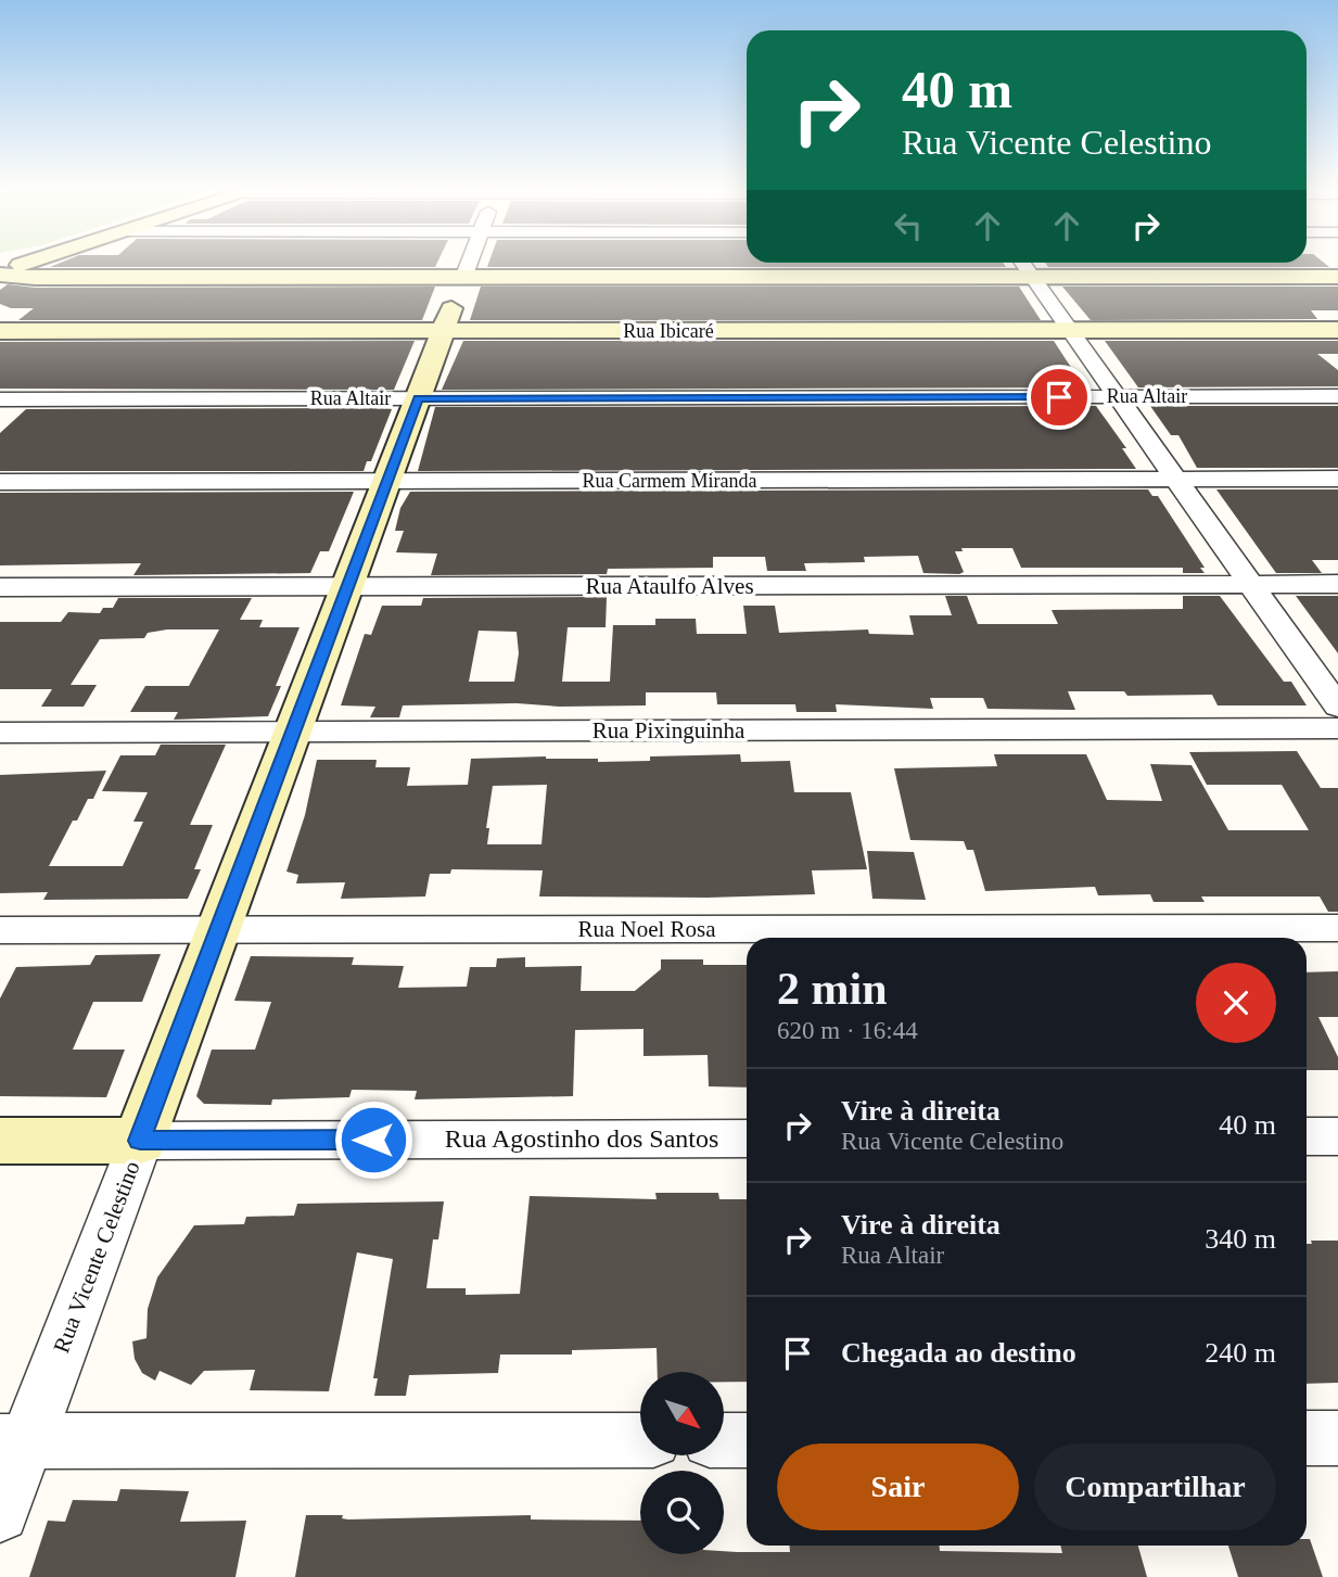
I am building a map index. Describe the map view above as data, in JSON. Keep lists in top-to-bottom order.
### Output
{
  "streets": {
    "street": [
      "Rua Ibicaré",
      "Rua Altair",
      "Rua Carmem Miranda",
      "Rua Ataulfo Alves",
      "Rua Pixinguinha",
      "Rua Noel Rosa",
      "Rua Agostinho dos Santos",
      "Rua Vicente Celestino"
    ]
  },
  "crossings": [
    ["Rua Ibicaré", "Rua Vicente Celestino"],
    ["Rua Altair", "Rua Vicente Celestino"],
    ["Rua Carmem Miranda", "Rua Vicente Celestino"],
    ["Rua Ataulfo Alves", "Rua Vicente Celestino"],
    ["Rua Pixinguinha", "Rua Vicente Celestino"],
    ["Rua Noel Rosa", "Rua Vicente Celestino"],
    ["Rua Agostinho dos Santos", "Rua Vicente Celestino"]
  ],
  "north": "bottom right",
  "page": {
    "turn": ["40 m", "Rua Vicente Celestino"],
    "heading": ["2 min", "620 m · 16:44"],
    "list": [
      {
        "name": "Vire à direita",
        "note": "Rua Vicente Celestino",
        "value": "40 m"
      },
      {
        "name": "Vire à direita",
        "note": "Rua Altair",
        "value": "340 m"
      },
      {
        "name": "Chegada ao destino",
        "value": "240 m"
      }
    ],
    "buttons": ["Sair", "Compartilhar"]
  }
}
